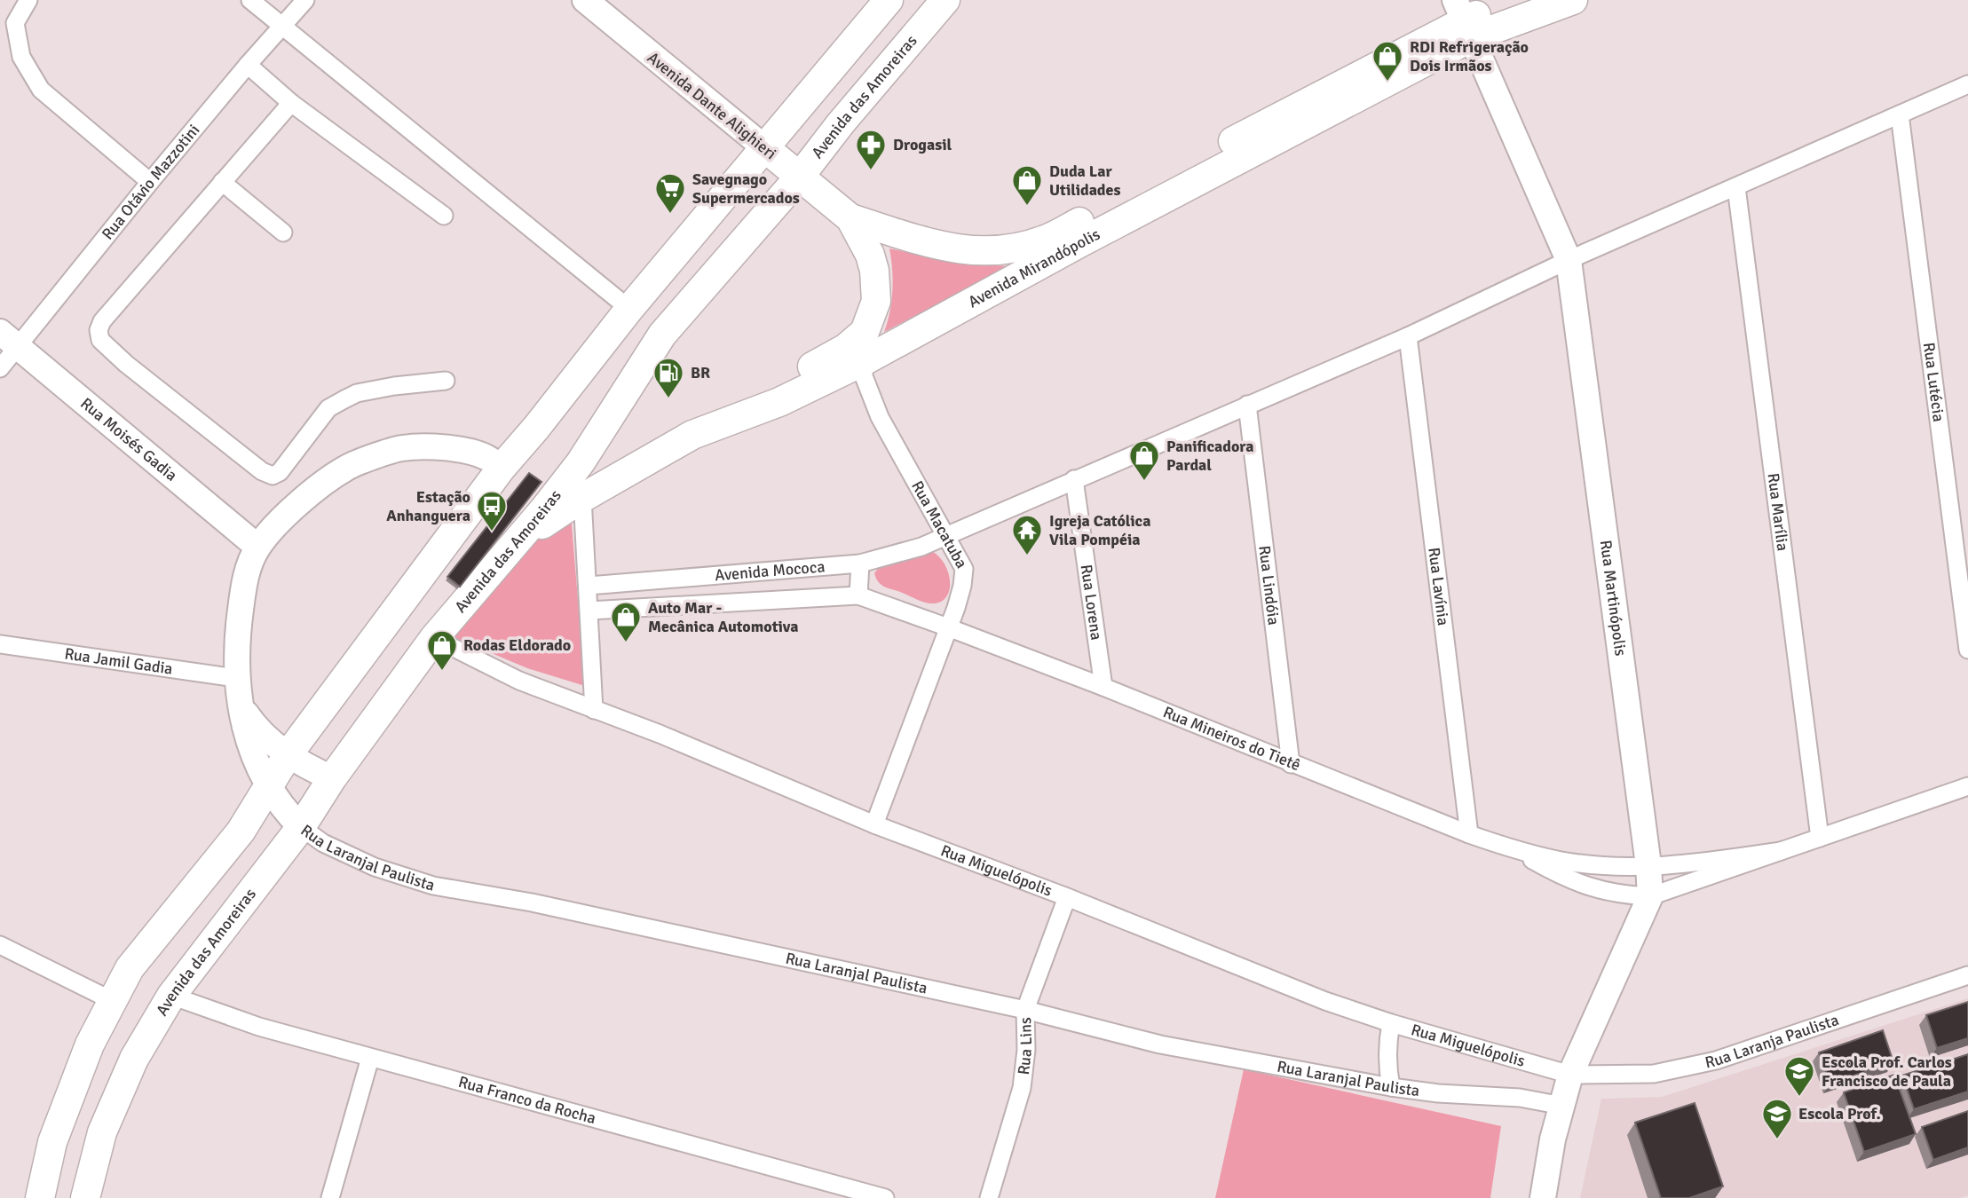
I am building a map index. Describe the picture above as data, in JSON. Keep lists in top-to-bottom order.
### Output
{
  "streets": {
    "main road": ["Avenida das Amoreiras", "Avenida Dante Alighieri", "Avenida Mirandópolis"],
    "street": [
      "Rua Otávio Mazzotini",
      "Rua Lutécia",
      "Rua Moisés Gadia",
      "Rua Marília",
      "Rua Macatuba",
      "Avenida Mococa",
      "Rua Lindóia",
      "Rua Lavínia",
      "Rua Martinópolis",
      "Rua Lorena",
      "Rua Jamil Gadia",
      "Rua Mineiros do Tietê",
      "Rua Laranjal Paulista",
      "Rua Miguelópolis",
      "Rua Laranja Paulista",
      "Rua Lins",
      "Rua Franco da Rocha"
    ]
  },
  "crossings": [
    ["Avenida das Amoreiras", "Avenida Dante Alighieri"],
    ["Avenida das Amoreiras", "Avenida Mirandópolis"],
    ["Avenida das Amoreiras", "Rua Laranjal Paulista"],
    ["Avenida das Amoreiras", "Rua Miguelópolis"],
    ["Avenida das Amoreiras", "Rua Franco da Rocha"],
    ["Avenida Dante Alighieri", "Avenida Mirandópolis"],
    ["Avenida Dante Alighieri", "Rua Macatuba"],
    ["Rua Otávio Mazzotini", "Rua Moisés Gadia"],
    ["Avenida Mirandópolis", "Rua Macatuba"],
    ["Avenida Mirandópolis", "Rua Martinópolis"],
    ["Rua Lutécia", "Avenida Mococa"],
    ["Rua Moisés Gadia", "Rua Laranjal Paulista"],
    ["Rua Marília", "Avenida Mococa"],
    ["Rua Marília", "Rua Mineiros do Tietê"],
    ["Rua Macatuba", "Avenida Mococa"],
    ["Rua Macatuba", "Rua Mineiros do Tietê"],
    ["Rua Macatuba", "Rua Miguelópolis"],
    ["Avenida Mococa", "Rua Lindóia"],
    ["Avenida Mococa", "Rua Lavínia"],
    ["Avenida Mococa", "Rua Martinópolis"],
    ["Avenida Mococa", "Rua Lorena"],
    ["Avenida Mococa", "Rua Mineiros do Tietê"],
    ["Rua Lindóia", "Rua Mineiros do Tietê"],
    ["Rua Lavínia", "Rua Mineiros do Tietê"],
    ["Rua Martinópolis", "Rua Mineiros do Tietê"],
    ["Rua Martinópolis", "Rua Laranjal Paulista"],
    ["Rua Martinópolis", "Rua Miguelópolis"],
    ["Rua Martinópolis", "Rua Laranja Paulista"],
    ["Rua Lorena", "Rua Mineiros do Tietê"],
    ["Rua Jamil Gadia", "Rua Laranjal Paulista"],
    ["Rua Laranjal Paulista", "Rua Lins"],
    ["Rua Miguelópolis", "Rua Laranja Paulista"],
    ["Rua Miguelópolis", "Rua Lins"]
  ],
  "places": {
    "shop": [
      "RDI Refrigeração Dois Irmãos",
      "Duda Lar Utilidades",
      "Panificadora Pardal",
      "Auto Mar - Mecânica Automotiva",
      "Rodas Eldorado"
    ],
    "pharmacy": ["Drogasil"],
    "supermarket": ["Savegnago Supermercados"],
    "fuel station": ["BR"],
    "bus stop": ["Estação Anhanguera"],
    "temple": ["Igreja Católica Vila Pompéia"],
    "school or university": ["Escola Prof. Carlos Francisco de Paula", "Escola Prof."]
  }
}
